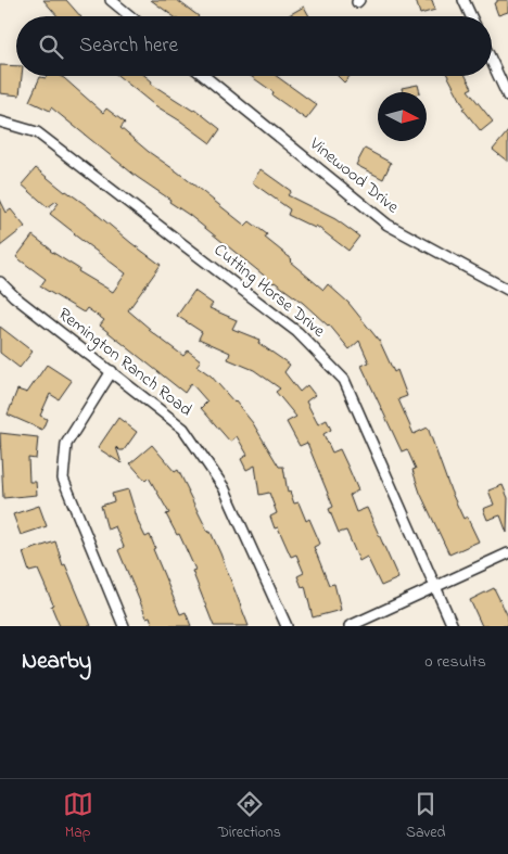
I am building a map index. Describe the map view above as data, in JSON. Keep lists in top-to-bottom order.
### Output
{
  "streets": {
    "street": ["Vinewood Drive", "Cutting Horse Drive", "Remington Ranch Road"]
  },
  "north": "right",
  "page": {
    "search": "Search here",
    "heading": ["Nearby", "0 results"],
    "nav": ["Map", "Directions", "Saved"]
  }
}
